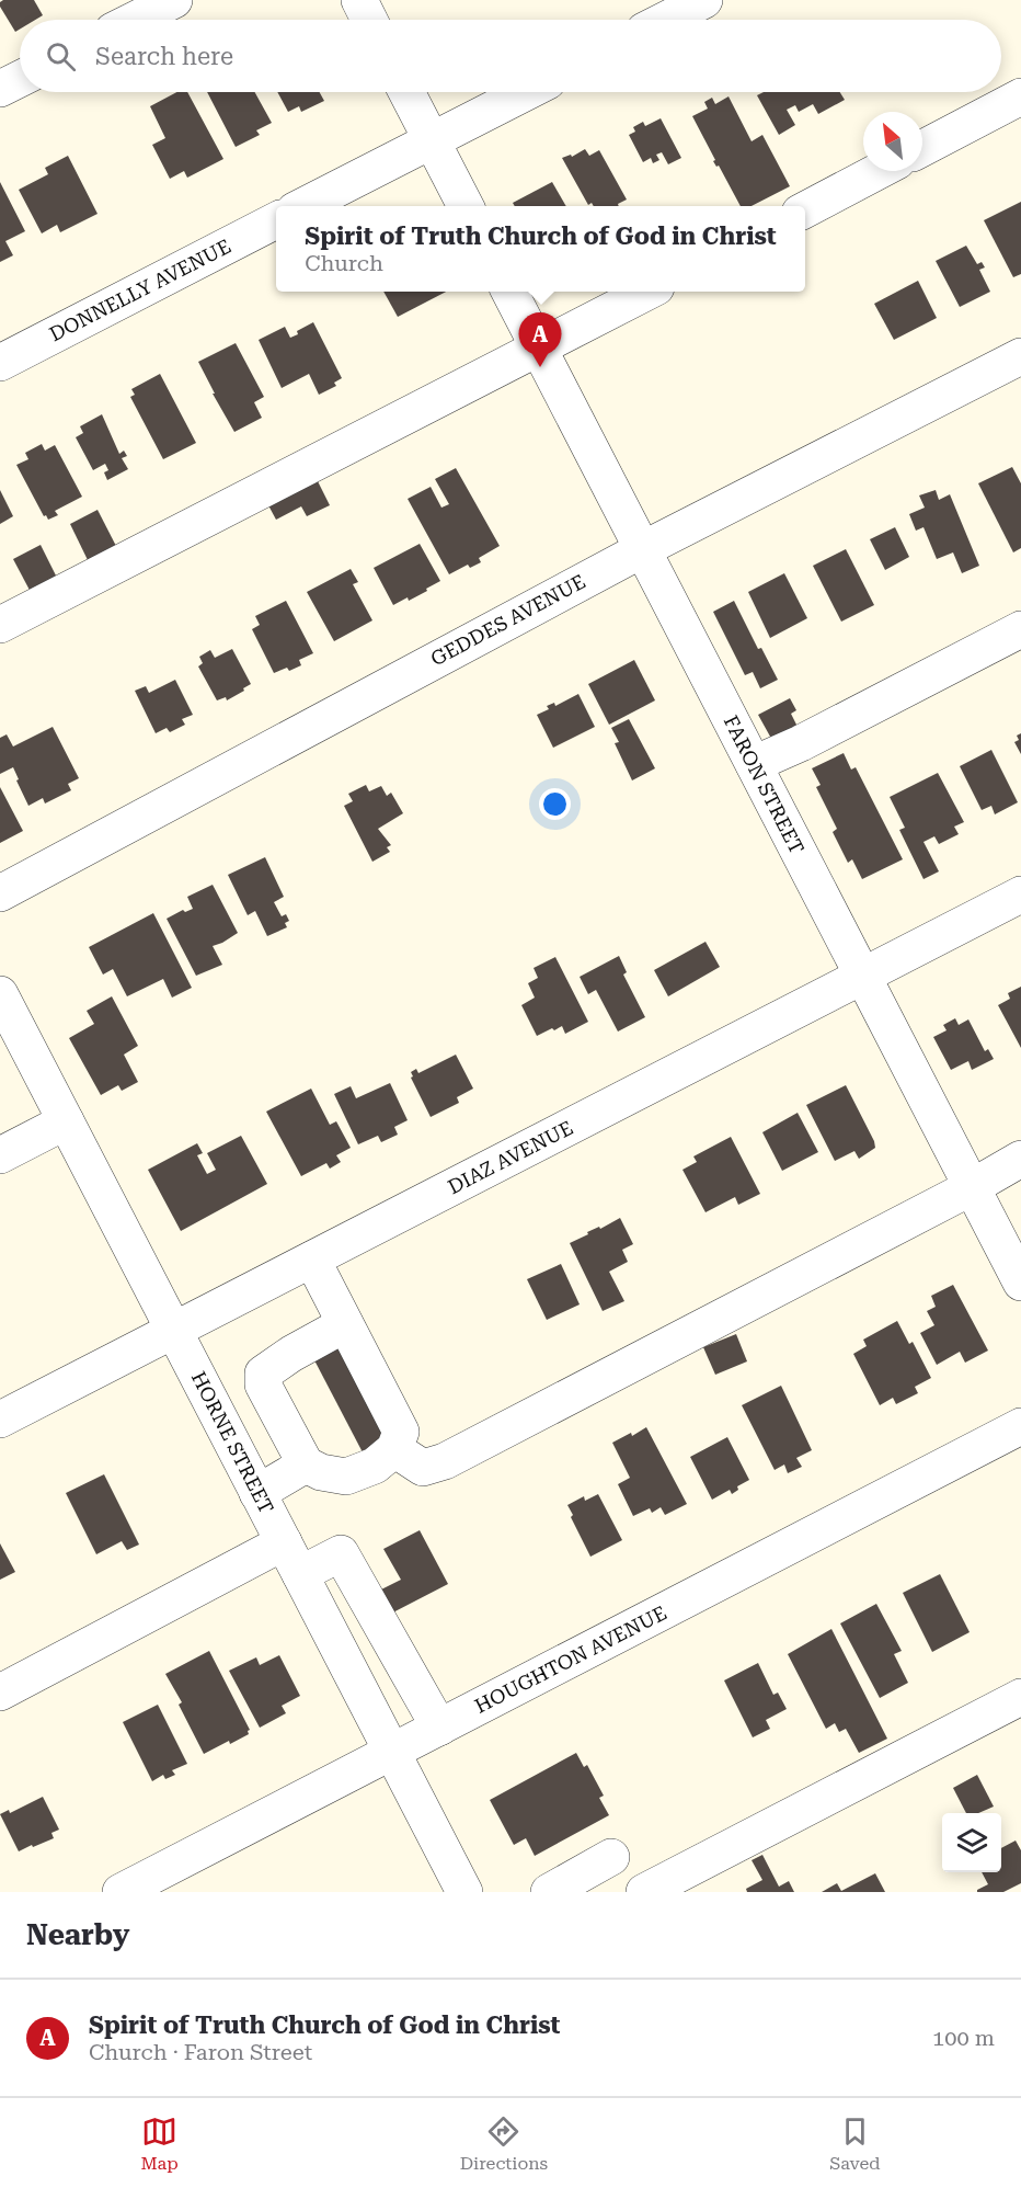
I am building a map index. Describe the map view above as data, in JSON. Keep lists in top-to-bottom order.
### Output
{
  "streets": {
    "street": [
      "DONNELLY AVENUE",
      "GEDDES AVENUE",
      "FARON STREET",
      "DIAZ AVENUE",
      "HORNE STREET",
      "HOUGHTON AVENUE"
    ]
  },
  "crossings": [
    ["GEDDES AVENUE", "FARON STREET"],
    ["FARON STREET", "DIAZ AVENUE"],
    ["DIAZ AVENUE", "HORNE STREET"],
    ["HORNE STREET", "HOUGHTON AVENUE"]
  ],
  "north": "top left",
  "page": {
    "search": "Search here",
    "popup": ["Spirit of Truth Church of God in Christ", "Church"],
    "pins": "A",
    "heading": "Nearby",
    "list": [
      {
        "mark": "A",
        "name": "Spirit of Truth Church of God in Christ",
        "note": "Church · Faron Street",
        "value": "100 m"
      }
    ],
    "nav": ["Map", "Directions", "Saved"]
  }
}
